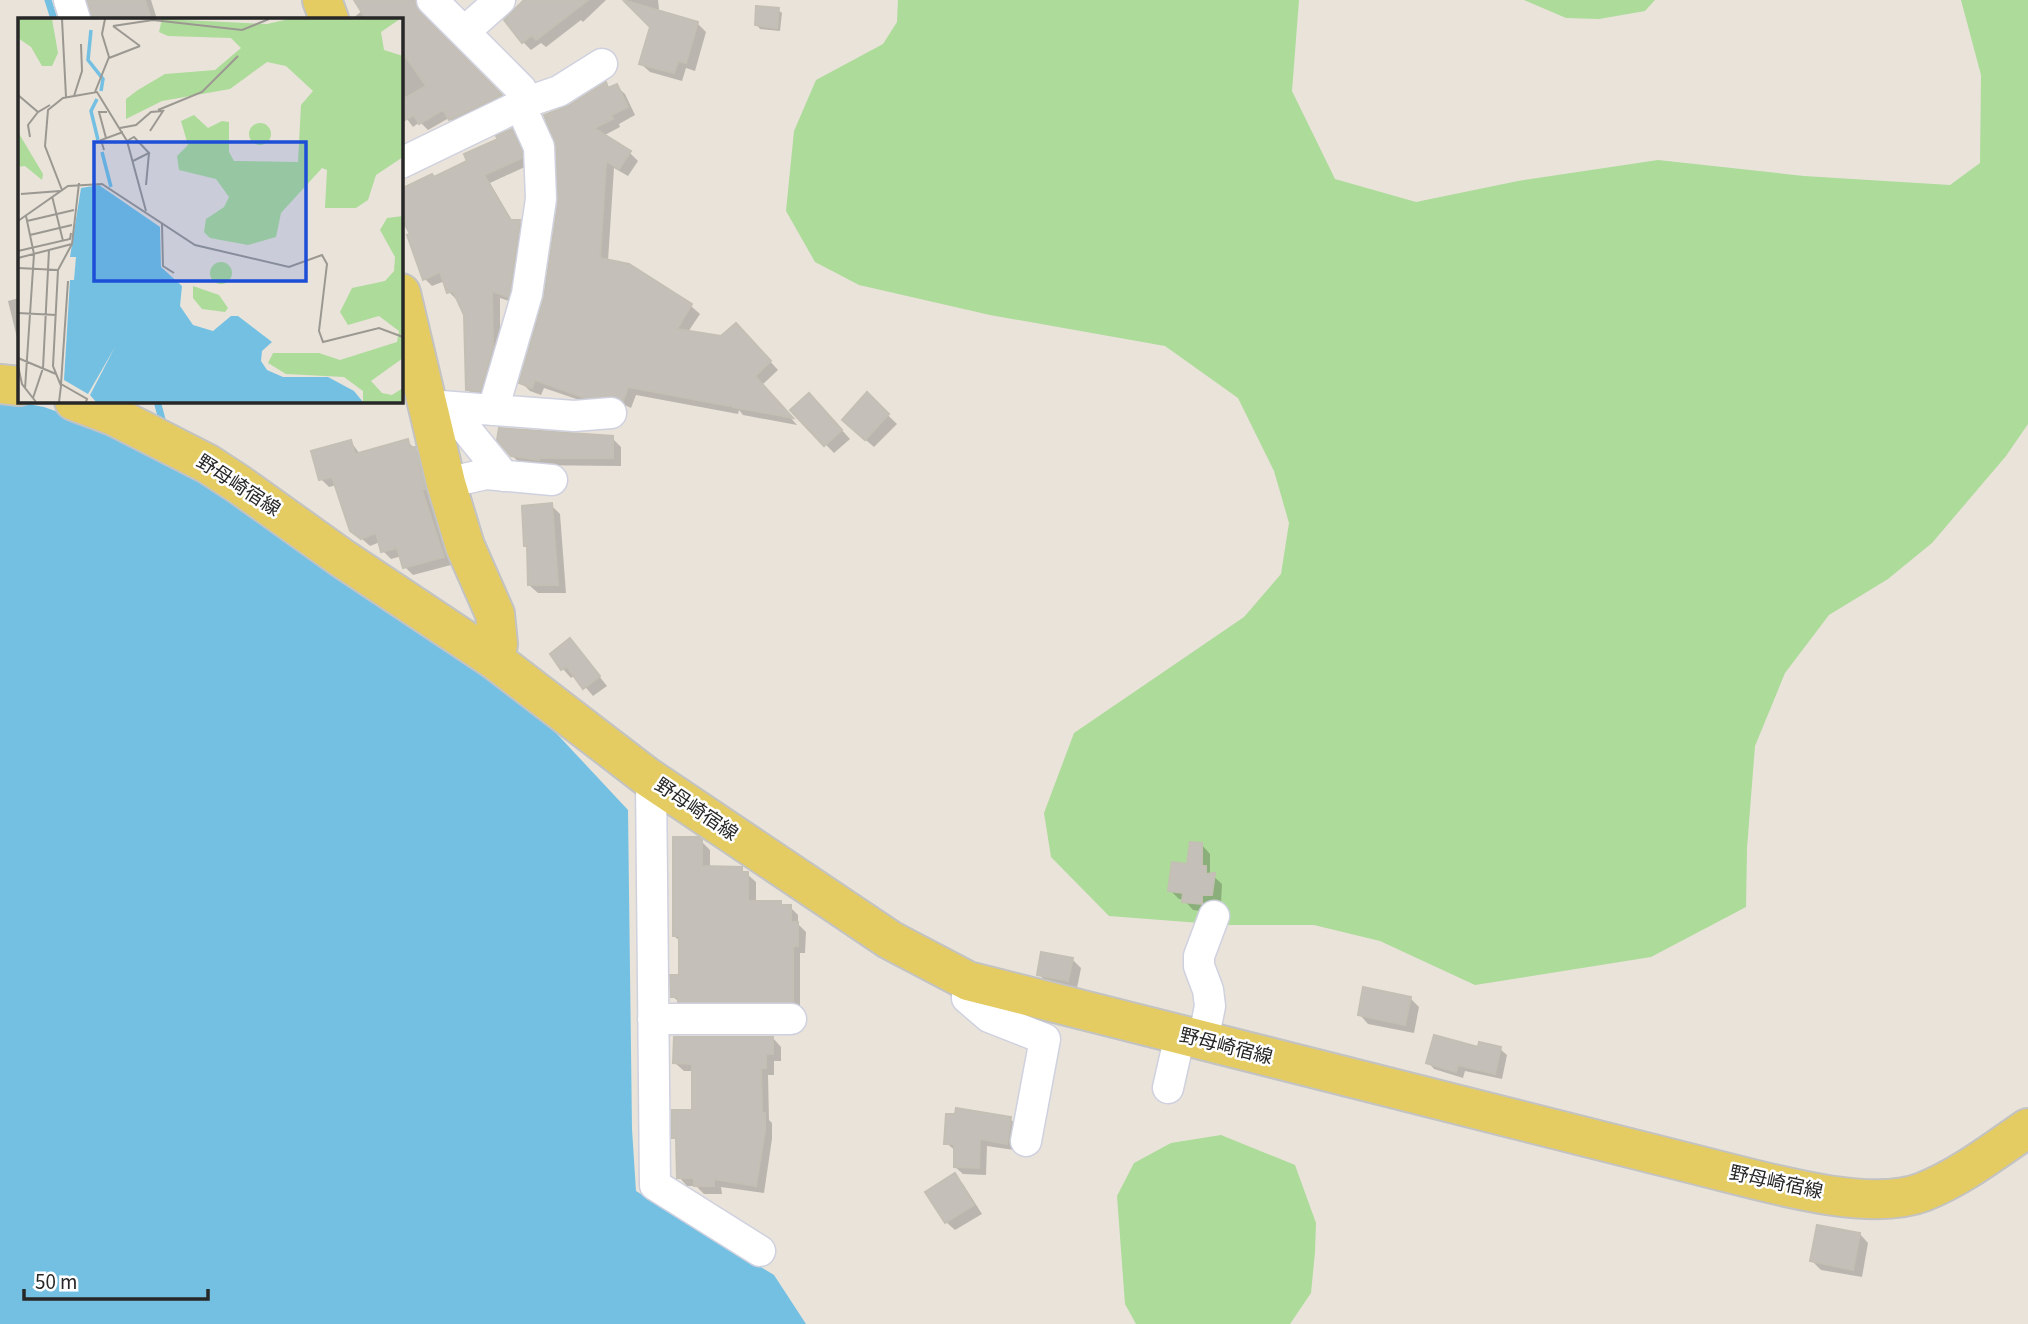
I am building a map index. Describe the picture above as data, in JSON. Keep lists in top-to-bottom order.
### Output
{
  "streets": {
    "main road": ["野母崎宿線"]
  },
  "scale_bar": "50 m"
}
